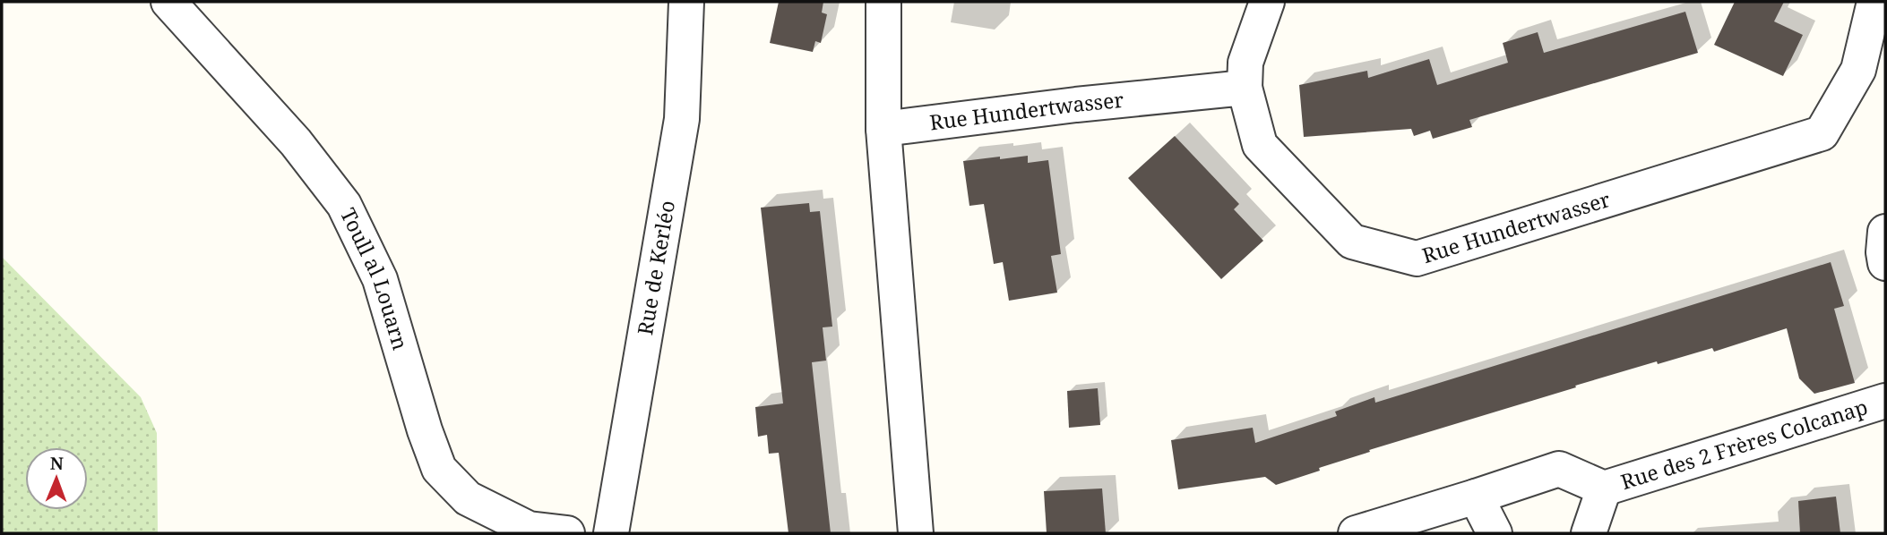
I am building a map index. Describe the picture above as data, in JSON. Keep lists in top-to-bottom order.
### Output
{
  "streets": {
    "street": [
      "Rue Hundertwasser",
      "Rue de Kerléo",
      "Toull al Louarn",
      "Rue des 2 Frères Colcanap"
    ]
  },
  "north": "top"
}
